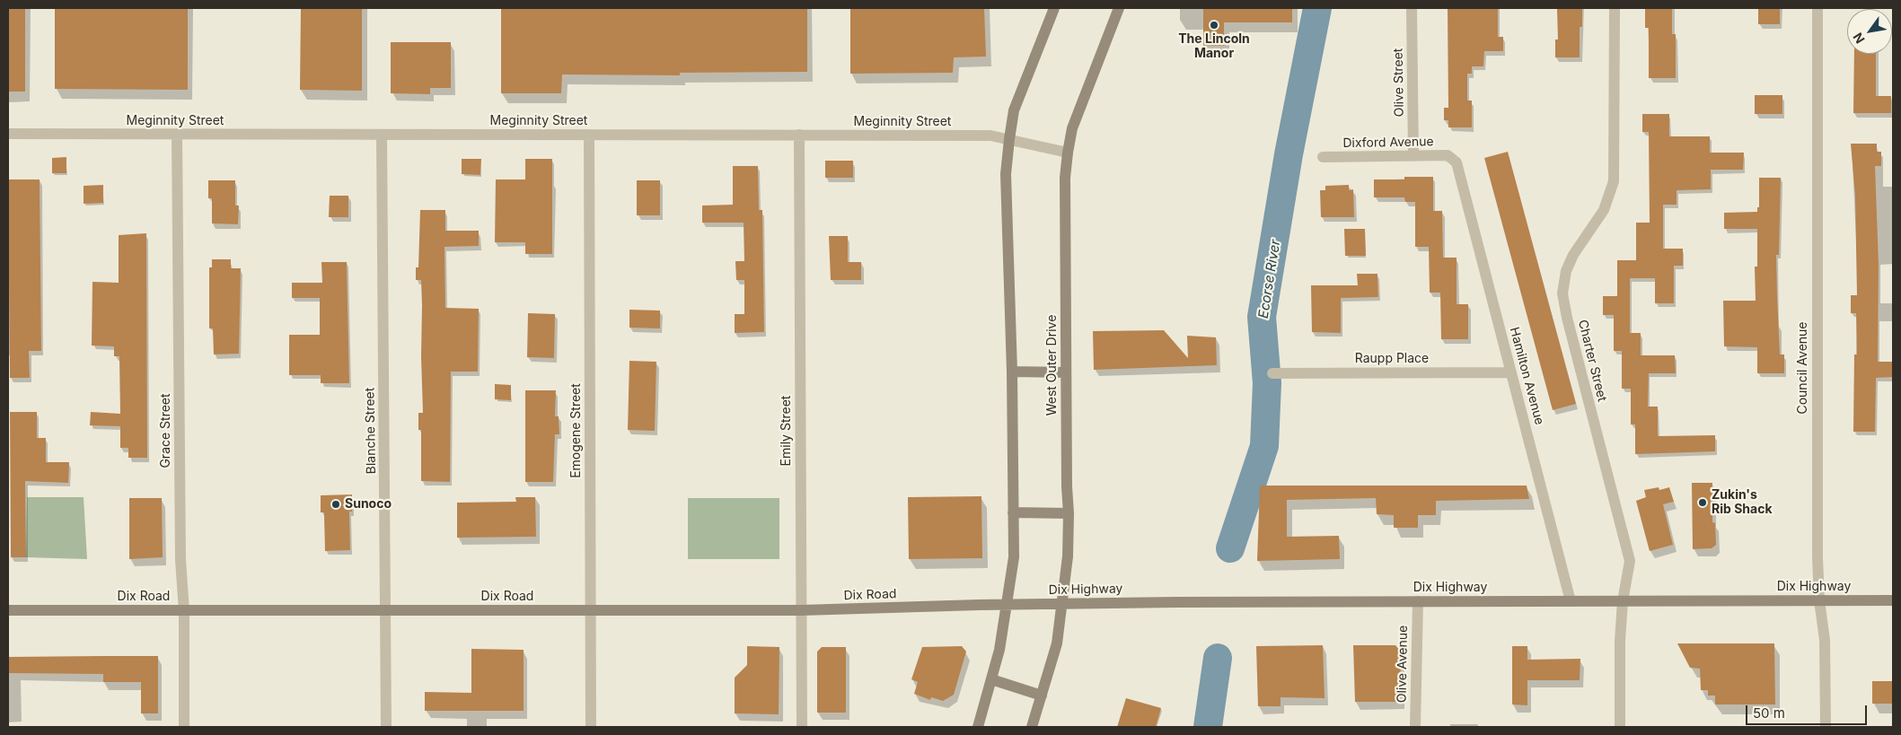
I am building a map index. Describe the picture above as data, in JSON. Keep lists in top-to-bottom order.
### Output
{
  "streets": {
    "main road": ["West Outer Drive", "Dix Highway", "Dix Road"],
    "street": [
      "Olive Street",
      "Meginnity Street",
      "Dixford Avenue",
      "Raupp Place",
      "Charter Street",
      "Council Avenue",
      "Hamilton Avenue",
      "Grace Street",
      "Blanche Street",
      "Emogene Street",
      "Emily Street",
      "Olive Avenue"
    ]
  },
  "crossings": [
    ["Olive Street", "Dixford Avenue"],
    ["Meginnity Street", "West Outer Drive"],
    ["Meginnity Street", "Grace Street"],
    ["Meginnity Street", "Blanche Street"],
    ["Meginnity Street", "Emogene Street"],
    ["Meginnity Street", "Emily Street"],
    ["Dixford Avenue", "Hamilton Avenue"],
    ["Raupp Place", "Hamilton Avenue"],
    ["Charter Street", "Dix Highway"],
    ["West Outer Drive", "Dix Highway"],
    ["Council Avenue", "Dix Highway"],
    ["Hamilton Avenue", "Dix Highway"],
    ["Grace Street", "Dix Road"],
    ["Blanche Street", "Dix Road"],
    ["Emogene Street", "Dix Road"],
    ["Emily Street", "Dix Road"],
    ["Dix Highway", "Dix Road"],
    ["Dix Highway", "Olive Avenue"]
  ],
  "water": ["Ecorse River"],
  "places": ["The Lincoln Manor", "Zukin's Rib Shack", "Sunoco"],
  "scale_bar": "50 m",
  "north": "bottom left"
}
